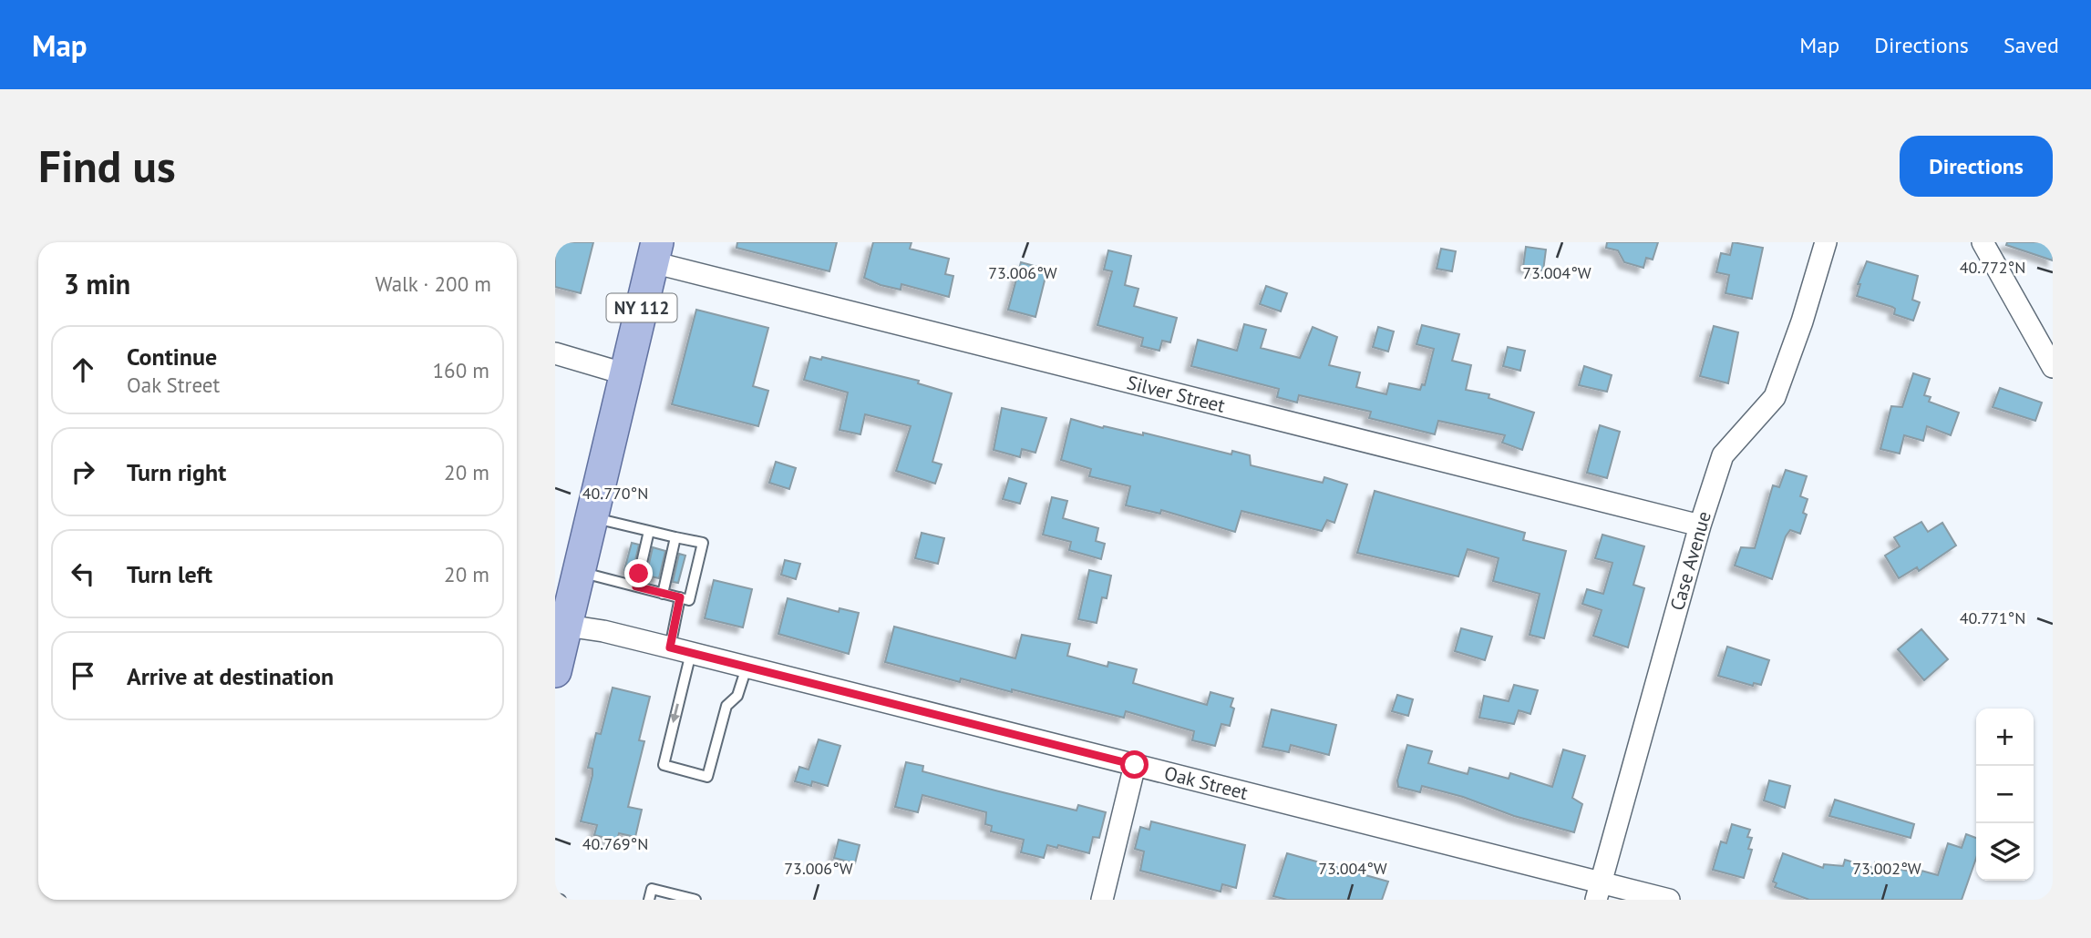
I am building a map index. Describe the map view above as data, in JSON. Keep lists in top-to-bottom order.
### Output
{
  "streets": {
    "main road": ["NY 112"],
    "street": ["Silver Street", "Case Avenue", "Oak Street"]
  },
  "crossings": [
    ["NY 112", "Silver Street"],
    ["NY 112", "Oak Street"],
    ["Silver Street", "Case Avenue"],
    ["Case Avenue", "Oak Street"]
  ],
  "page": {
    "header": "Map",
    "nav": ["Map", "Directions", "Saved"],
    "buttons": "Directions",
    "title": "Find us",
    "heading": ["3 min", "Walk · 200 m"],
    "list": [
      ["Continue", "Oak Street", "160 m"],
      ["Turn right", "20 m"],
      ["Turn left", "20 m"],
      "Arrive at destination"
    ],
    "map_buttons": ["+", "−"]
  },
  "coordinates": [
    "40.772°N",
    "73.006°W",
    "73.004°W",
    "40.770°N",
    "40.771°N",
    "40.769°N",
    "73.002°W"
  ]
}
